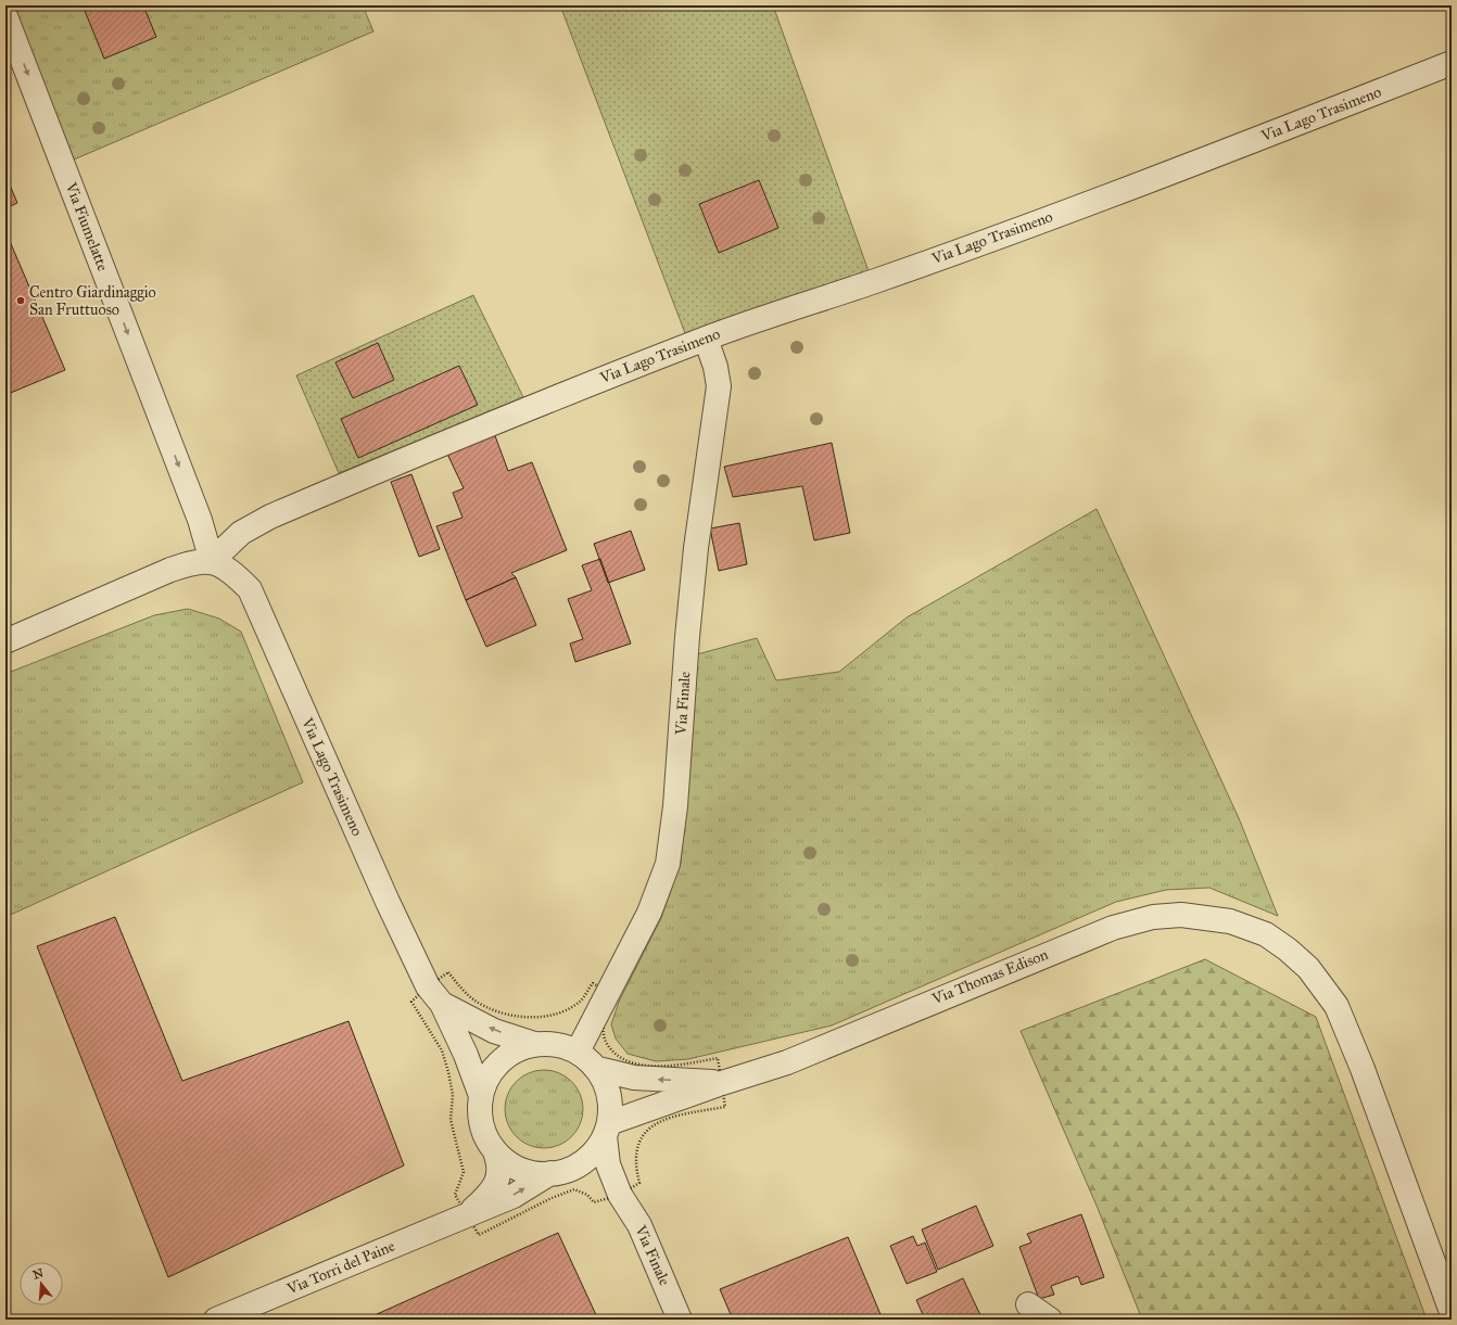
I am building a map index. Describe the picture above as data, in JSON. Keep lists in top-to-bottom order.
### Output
{
  "streets": {
    "street": [
      "Via Lago Trasimeno",
      "Via Fiumelatte",
      "Via Finale",
      "Via Thomas Edison",
      "Via Torri del Paine"
    ]
  },
  "crossings": [
    ["Via Lago Trasimeno", "Via Fiumelatte"],
    ["Via Lago Trasimeno", "Via Finale"],
    ["Via Lago Trasimeno", "Via Thomas Edison"],
    ["Via Lago Trasimeno", "Via Torri del Paine"],
    ["Via Finale", "Via Thomas Edison"],
    ["Via Finale", "Via Torri del Paine"],
    ["Via Thomas Edison", "Via Torri del Paine"]
  ],
  "one_way": ["Via Fiumelatte"],
  "places": ["Centro Giardinaggio San Fruttuoso"],
  "north": "top"
}
